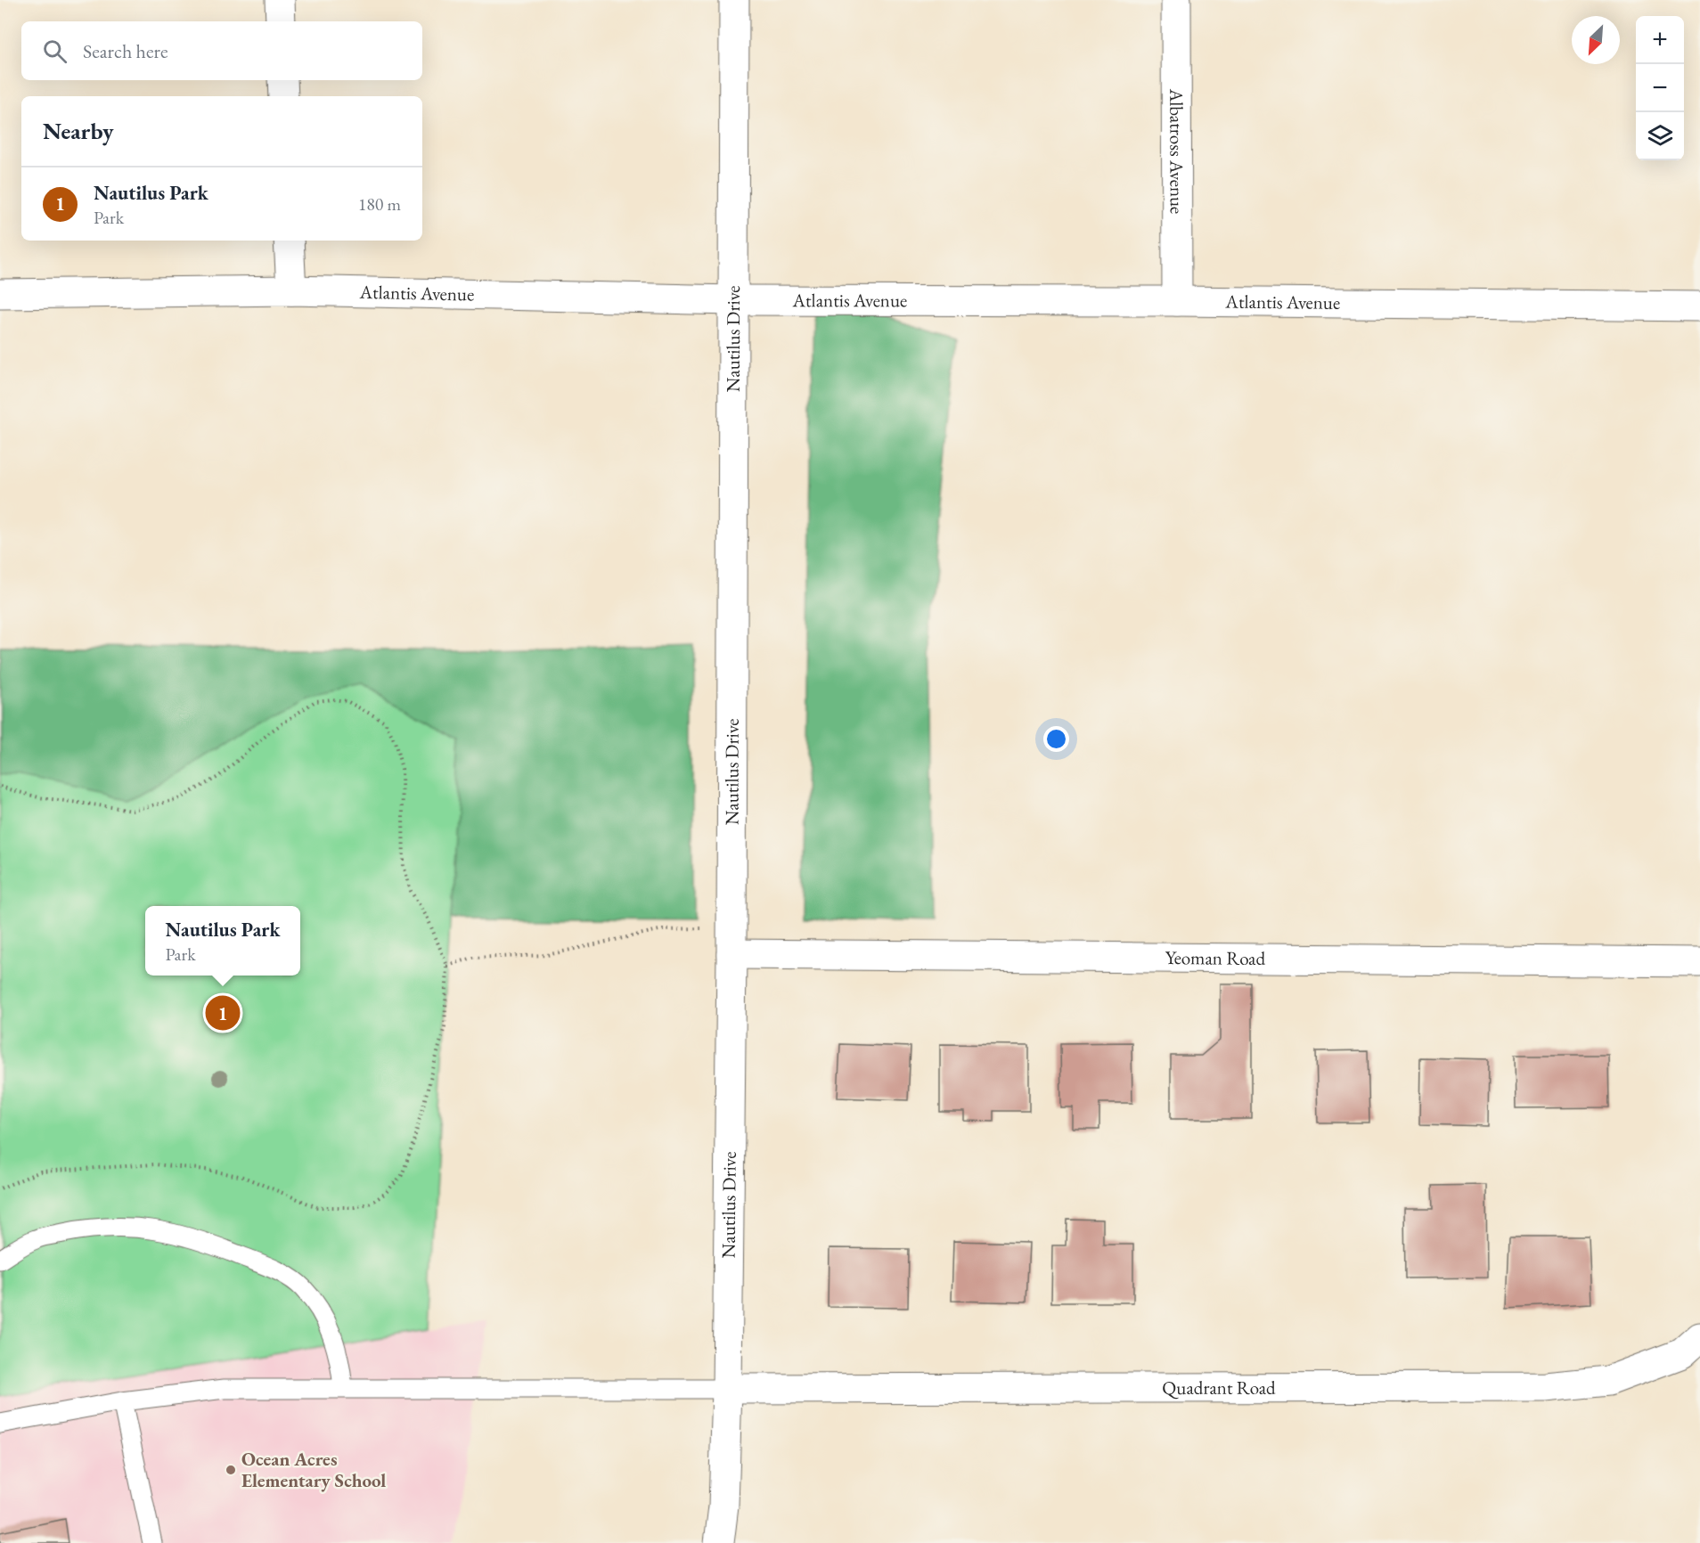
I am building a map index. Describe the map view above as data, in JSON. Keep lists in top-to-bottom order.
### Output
{
  "streets": {
    "street": [
      "Albatross Avenue",
      "Atlantis Avenue",
      "Nautilus Drive",
      "Yeoman Road",
      "Quadrant Road"
    ]
  },
  "crossings": [
    ["Albatross Avenue", "Atlantis Avenue"],
    ["Atlantis Avenue", "Nautilus Drive"],
    ["Nautilus Drive", "Yeoman Road"],
    ["Nautilus Drive", "Quadrant Road"]
  ],
  "places": ["Ocean Acres Elementary School"],
  "north": "bottom left",
  "page": {
    "map_buttons": ["+", "−"],
    "search": "Search here",
    "heading": "Nearby",
    "list": [
      {
        "mark": "1",
        "name": "Nautilus Park",
        "note": "Park",
        "value": "180 m"
      }
    ],
    "popup": ["Nautilus Park", "Park"],
    "pins": "1"
  }
}
